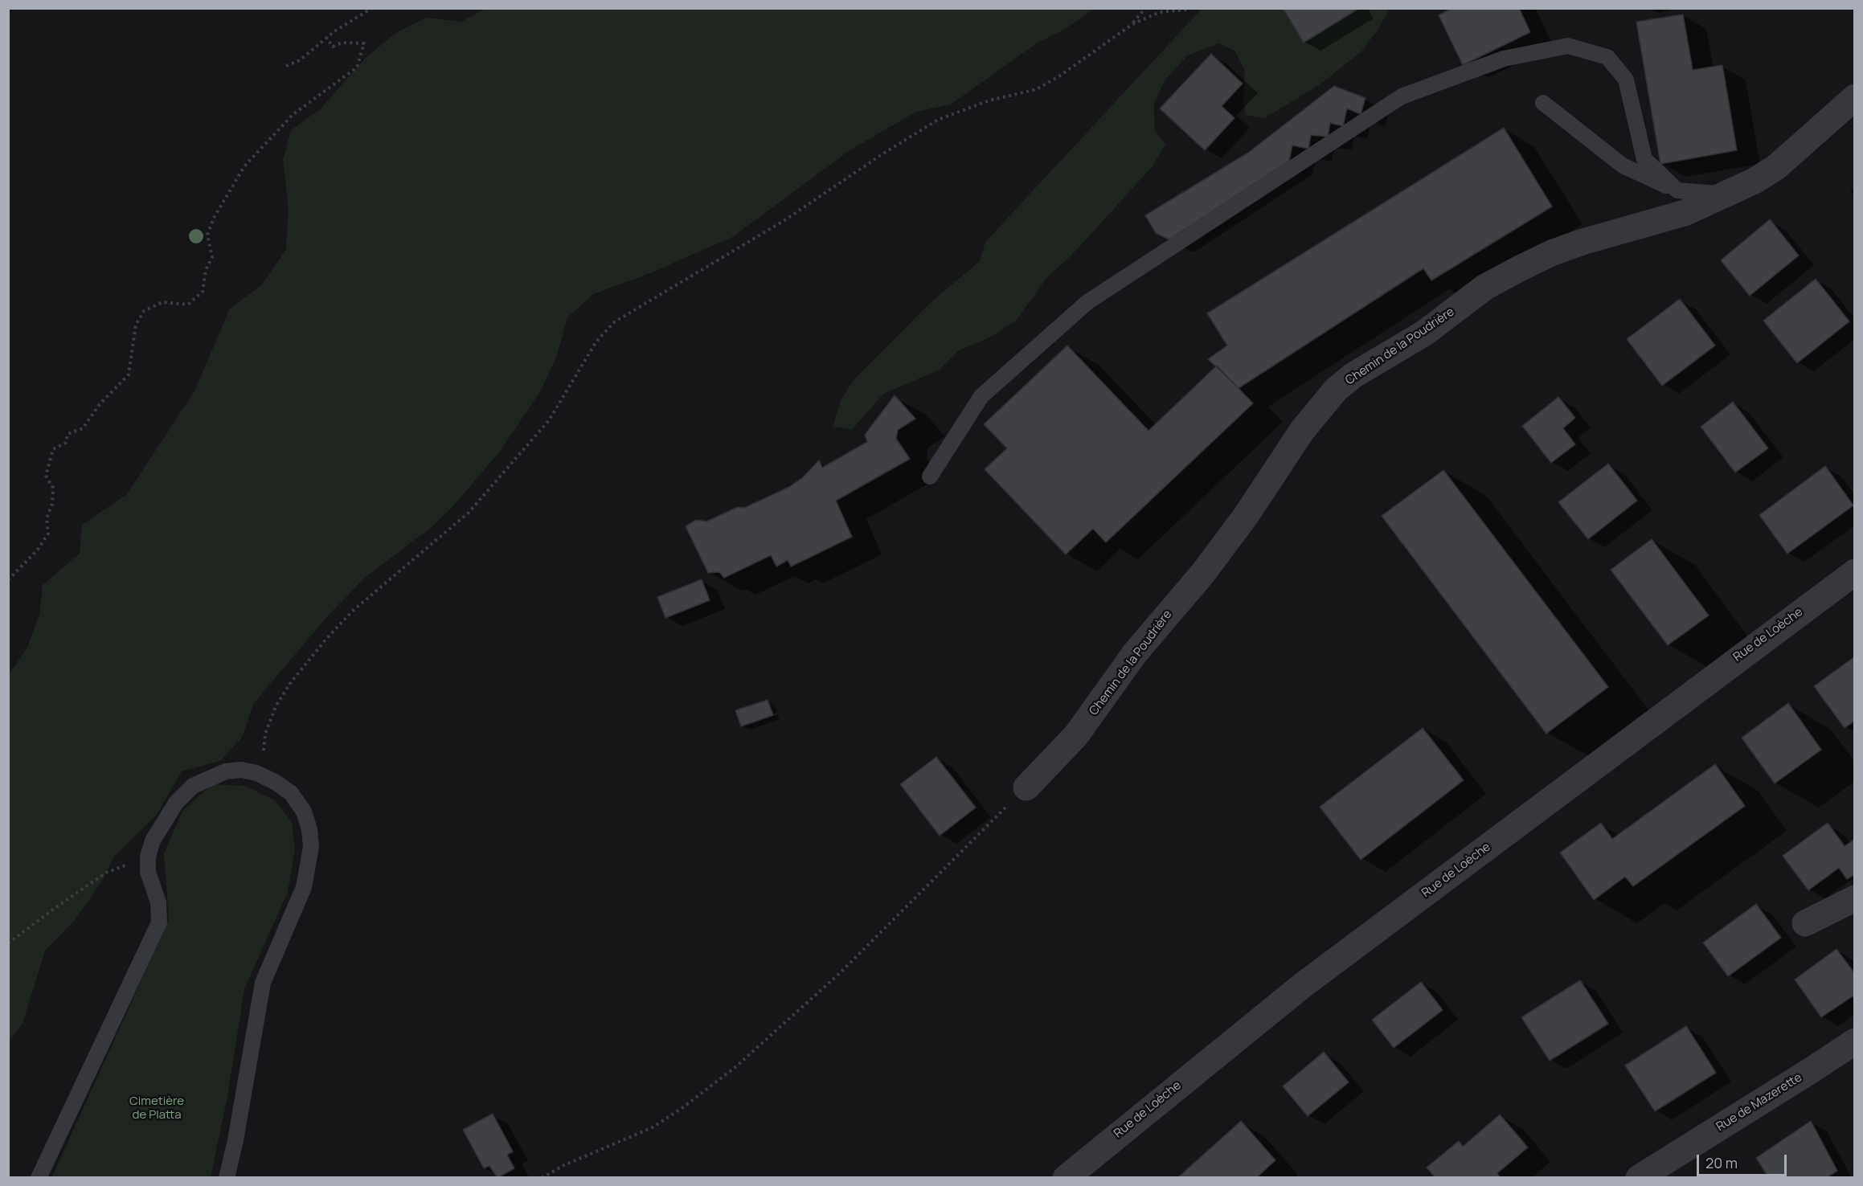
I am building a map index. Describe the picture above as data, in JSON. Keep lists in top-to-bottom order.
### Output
{
  "streets": {
    "street": ["Chemin de la Poudrière", "Rue de Loèche", "Rue de Mazerette"]
  },
  "parks": ["Cimetière de Platta"],
  "scale_bar": "20 m"
}
